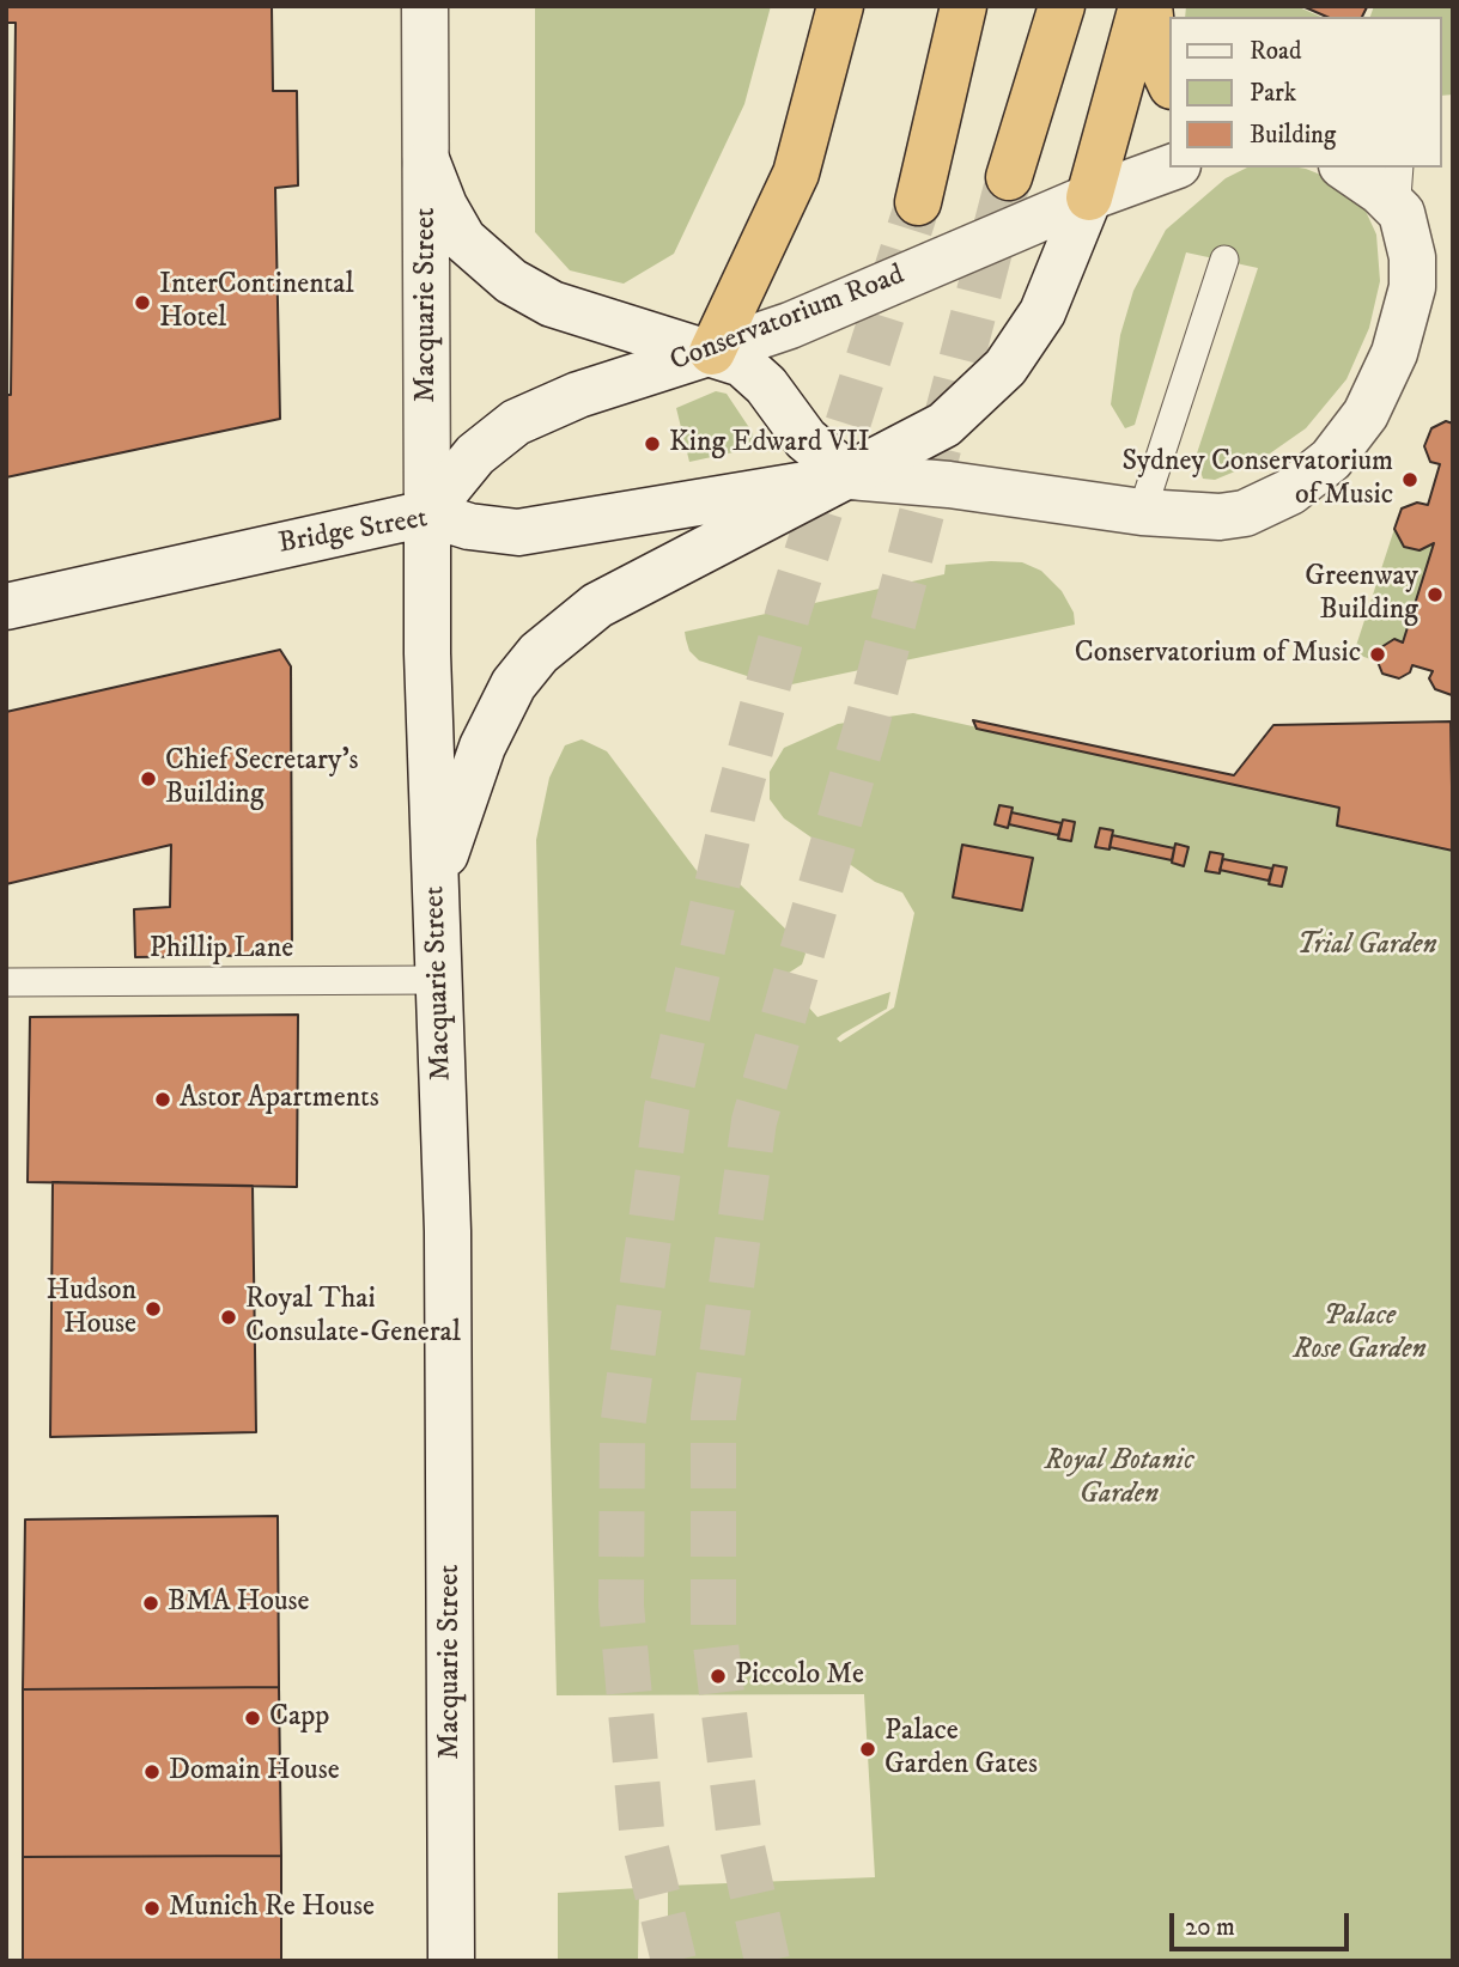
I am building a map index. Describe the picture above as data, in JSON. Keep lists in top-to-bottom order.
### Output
{
  "streets": {
    "main road": ["Macquarie Street", "Conservatorium Road", "Bridge Street"],
    "lane": ["Phillip Lane"]
  },
  "crossings": [
    ["Macquarie Street", "Conservatorium Road"],
    ["Macquarie Street", "Bridge Street"],
    ["Macquarie Street", "Phillip Lane"],
    ["Conservatorium Road", "Bridge Street"]
  ],
  "parks": ["Trial Garden", "Palace Rose Garden", "Royal Botanic Garden"],
  "places": [
    "InterContinental Hotel",
    "King Edward VII",
    "Sydney Conservatorium of Music",
    "Greenway Building",
    "Conservatorium of Music",
    "Chief Secretary's Building",
    "Astor Apartments",
    "Hudson House",
    "Royal Thai Consulate-General",
    "BMA House",
    "Piccolo Me",
    "Capp",
    "Palace Garden Gates",
    "Domain House",
    "Munich Re House"
  ],
  "legend": ["Road", "Park", "Building"],
  "scale_bar": "20 m"
}
